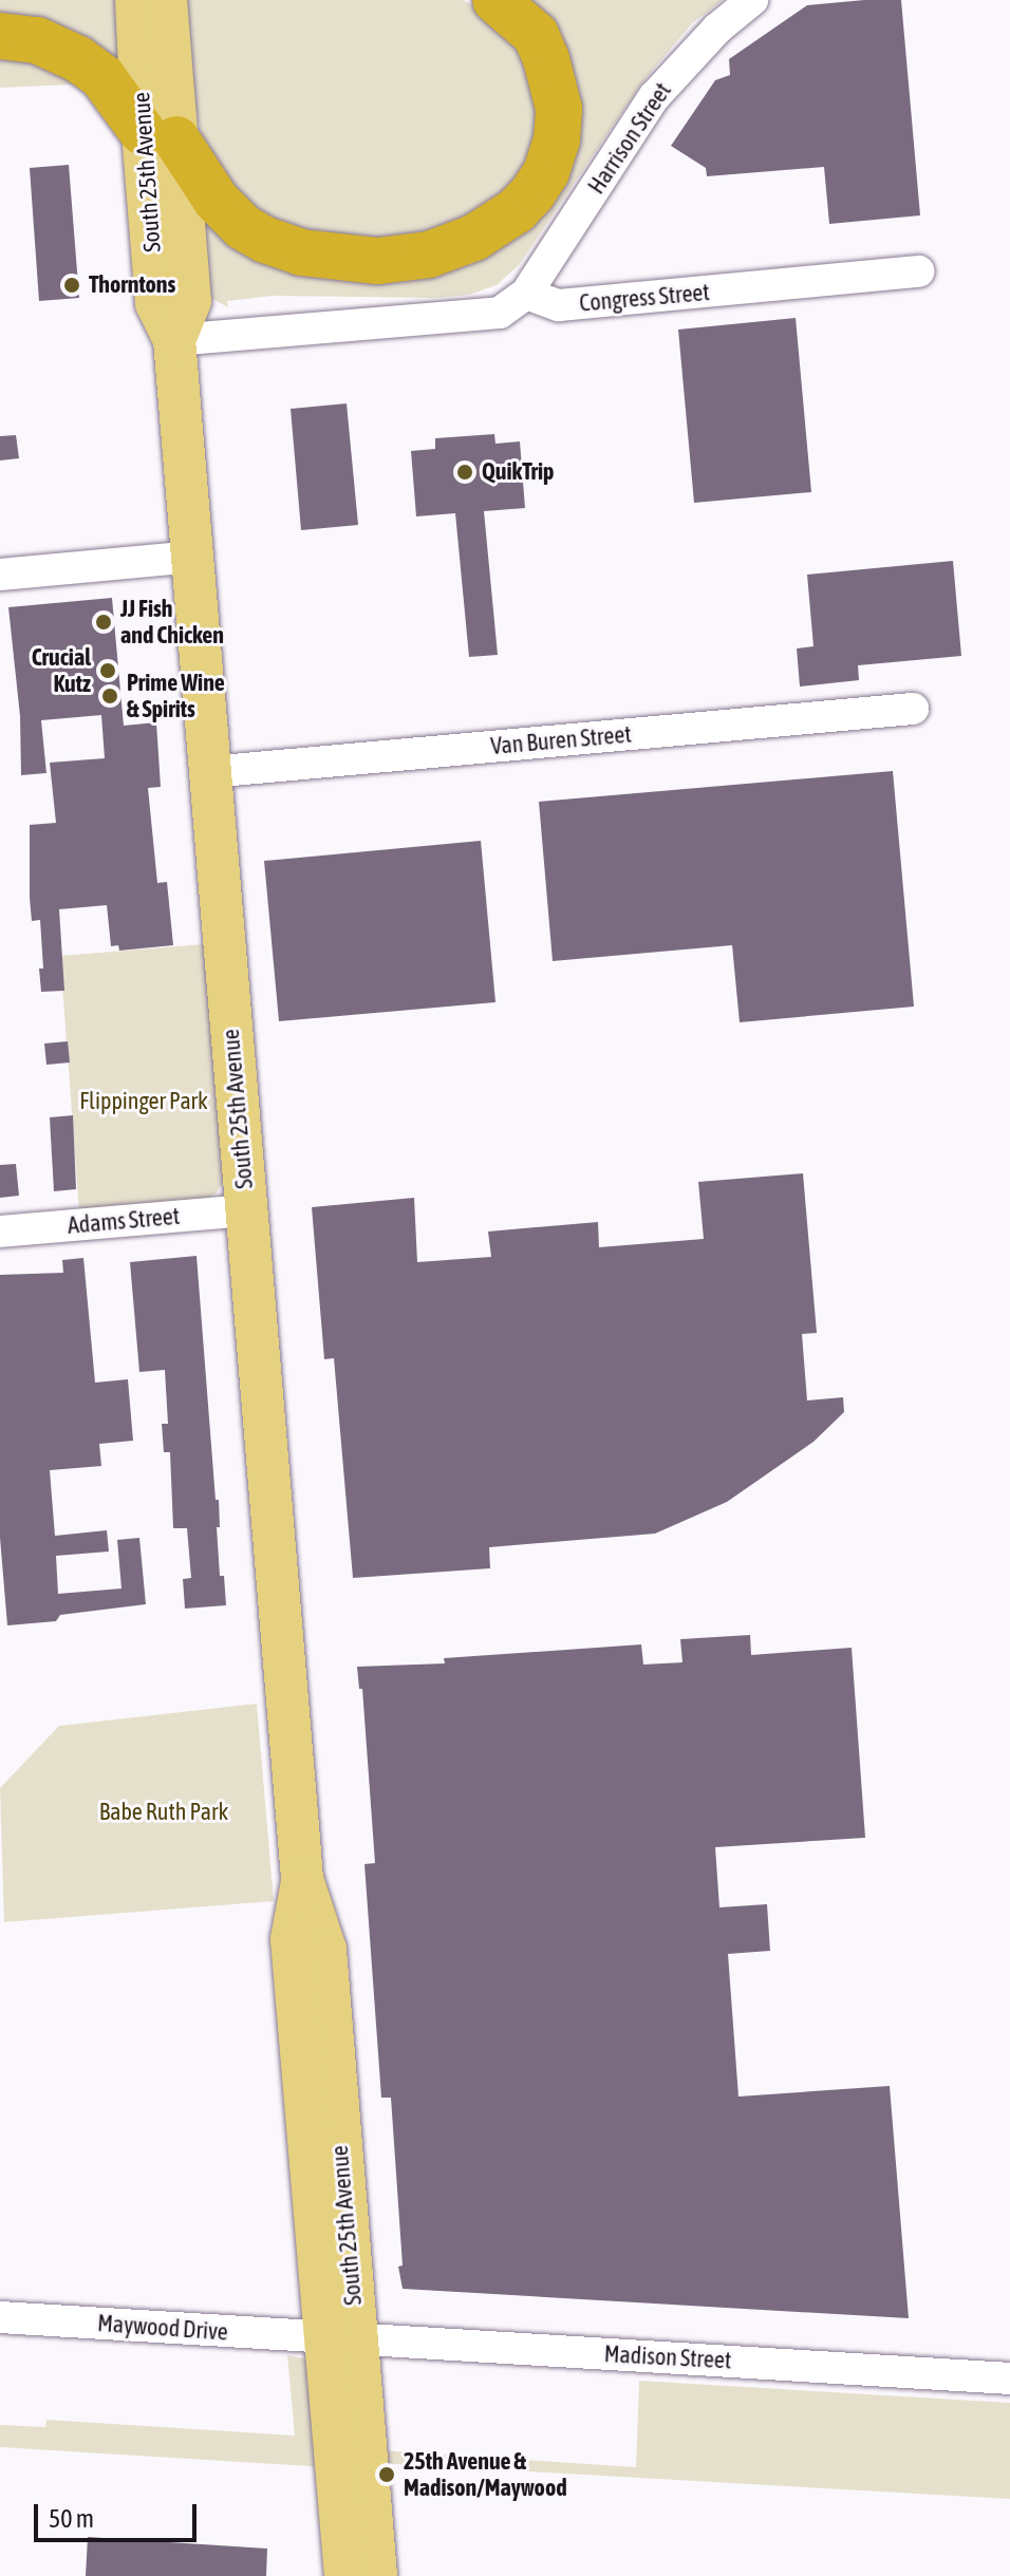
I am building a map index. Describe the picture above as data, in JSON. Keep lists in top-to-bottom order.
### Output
{
  "streets": {
    "main road": ["South 25th Avenue"],
    "street": [
      "Harrison Street",
      "Congress Street",
      "Van Buren Street",
      "Adams Street",
      "Maywood Drive",
      "Madison Street"
    ]
  },
  "crossings": [
    ["Harrison Street", "Congress Street"],
    ["South 25th Avenue", "Van Buren Street"],
    ["South 25th Avenue", "Adams Street"],
    ["South 25th Avenue", "Maywood Drive"],
    ["South 25th Avenue", "Madison Street"],
    ["Maywood Drive", "Madison Street"]
  ],
  "parks": ["Flippinger Park", "Babe Ruth Park"],
  "places": [
    "Thorntons",
    "QuikTrip",
    "JJ Fish and Chicken",
    "Crucial Kutz",
    "Prime Wine & Spirits",
    "25th Avenue & Madison/Maywood"
  ],
  "scale_bar": "50 m"
}
